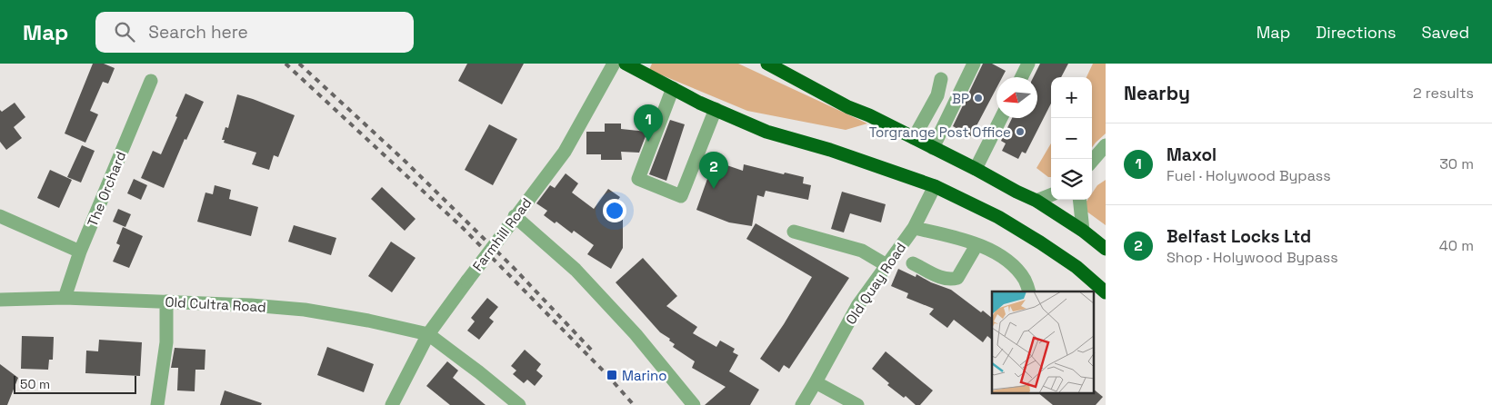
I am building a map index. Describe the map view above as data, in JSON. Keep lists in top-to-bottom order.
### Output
{
  "streets": {
    "street": [
      "The Orchard",
      "Farmhill Road",
      "Old Quay Road",
      "Old Cultra Road"
    ]
  },
  "crossings": [
    ["The Orchard", "Old Cultra Road"],
    ["Farmhill Road", "Old Cultra Road"]
  ],
  "places": {
    "other": ["BP", "Torgrange Post Office"],
    "transit": ["Marino"]
  },
  "scale_bar": "50 m",
  "north": "left",
  "page": {
    "header": "Map",
    "search": "Search here",
    "nav": ["Map", "Directions", "Saved"],
    "heading": ["Nearby", "2 results"],
    "map_buttons": ["+", "−"],
    "pins": ["1", "2"],
    "list": [
      {
        "mark": "1",
        "name": "Maxol",
        "note": "Fuel · Holywood Bypass",
        "value": "30 m"
      },
      {
        "mark": "2",
        "name": "Belfast Locks Ltd",
        "note": "Shop · Holywood Bypass",
        "value": "40 m"
      }
    ],
    "scale": "50 m"
  }
}
